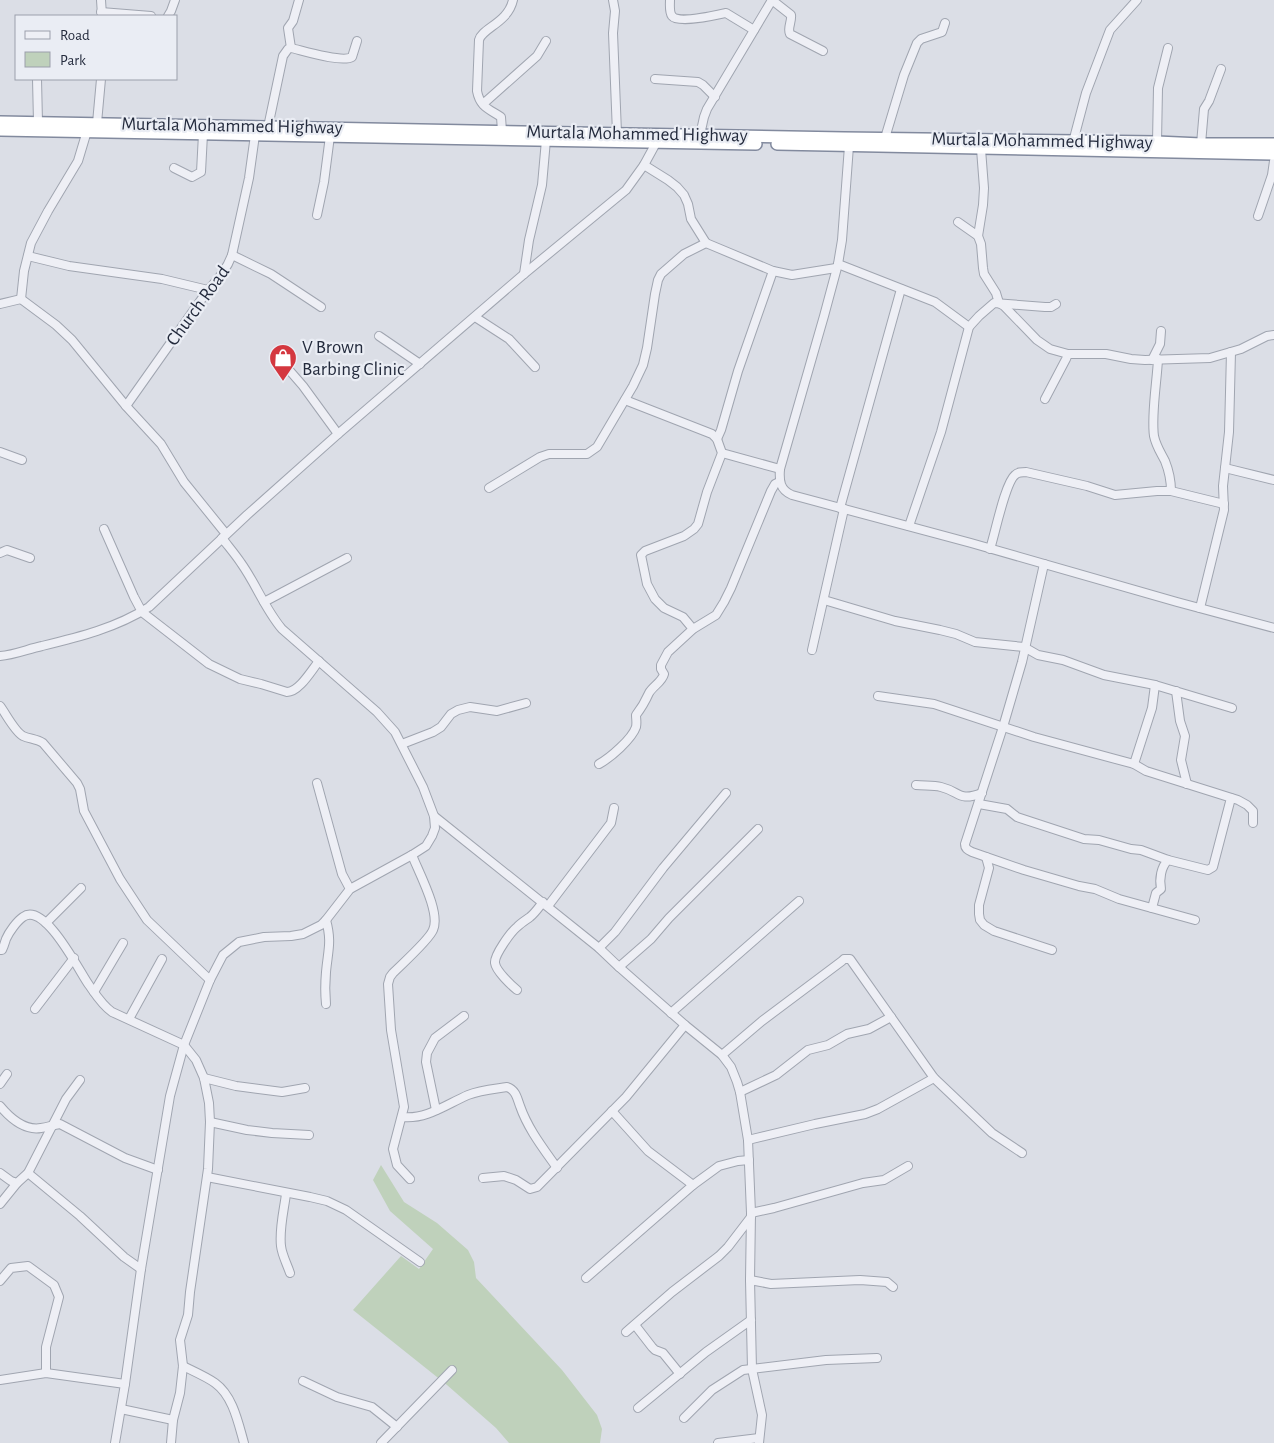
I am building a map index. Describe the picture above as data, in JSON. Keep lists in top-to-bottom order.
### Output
{
  "streets": {
    "highway": ["Murtala Mohammed Highway"],
    "street": ["Church Road"]
  },
  "places": {
    "shop": ["V Brown Barbing Clinic"]
  },
  "legend": ["Road", "Park"]
}
